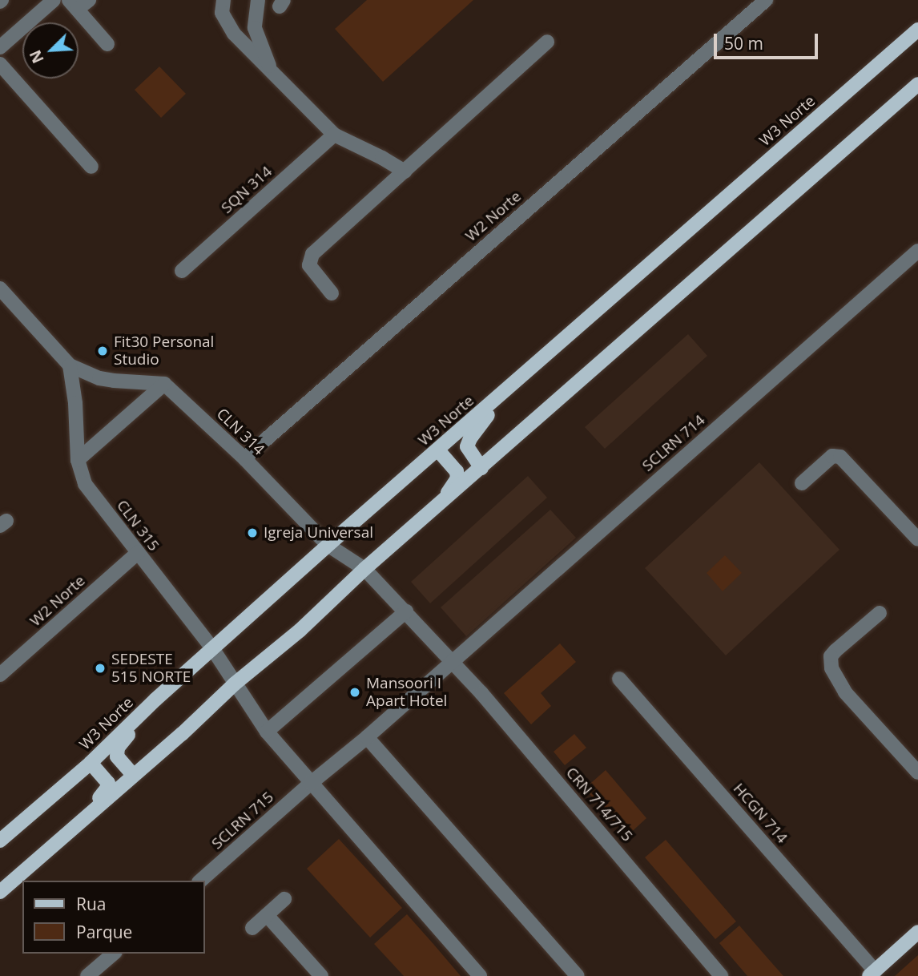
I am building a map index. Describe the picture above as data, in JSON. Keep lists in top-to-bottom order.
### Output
{
  "streets": {
    "main road": ["W3 Norte"],
    "street": [
      "SQN 314",
      "W2 Norte",
      "CLN 314",
      "SCLRN 714",
      "CLN 315",
      "CRN 714/715",
      "HCGN 714",
      "SCLRN 715"
    ]
  },
  "crossings": [
    ["W3 Norte", "CLN 314"],
    ["W3 Norte", "CLN 315"],
    ["W2 Norte", "CLN 314"],
    ["W2 Norte", "CLN 315"],
    ["CLN 314", "CRN 714/715"],
    ["SCLRN 714", "CRN 714/715"]
  ],
  "places": [
    "Fit30 Personal Studio",
    "Igreja Universal",
    "SEDESTE 515 NORTE",
    "Mansoori I Apart Hotel"
  ],
  "legend": ["Rua", "Parque"],
  "scale_bar": "50 m",
  "north": "bottom left"
}
